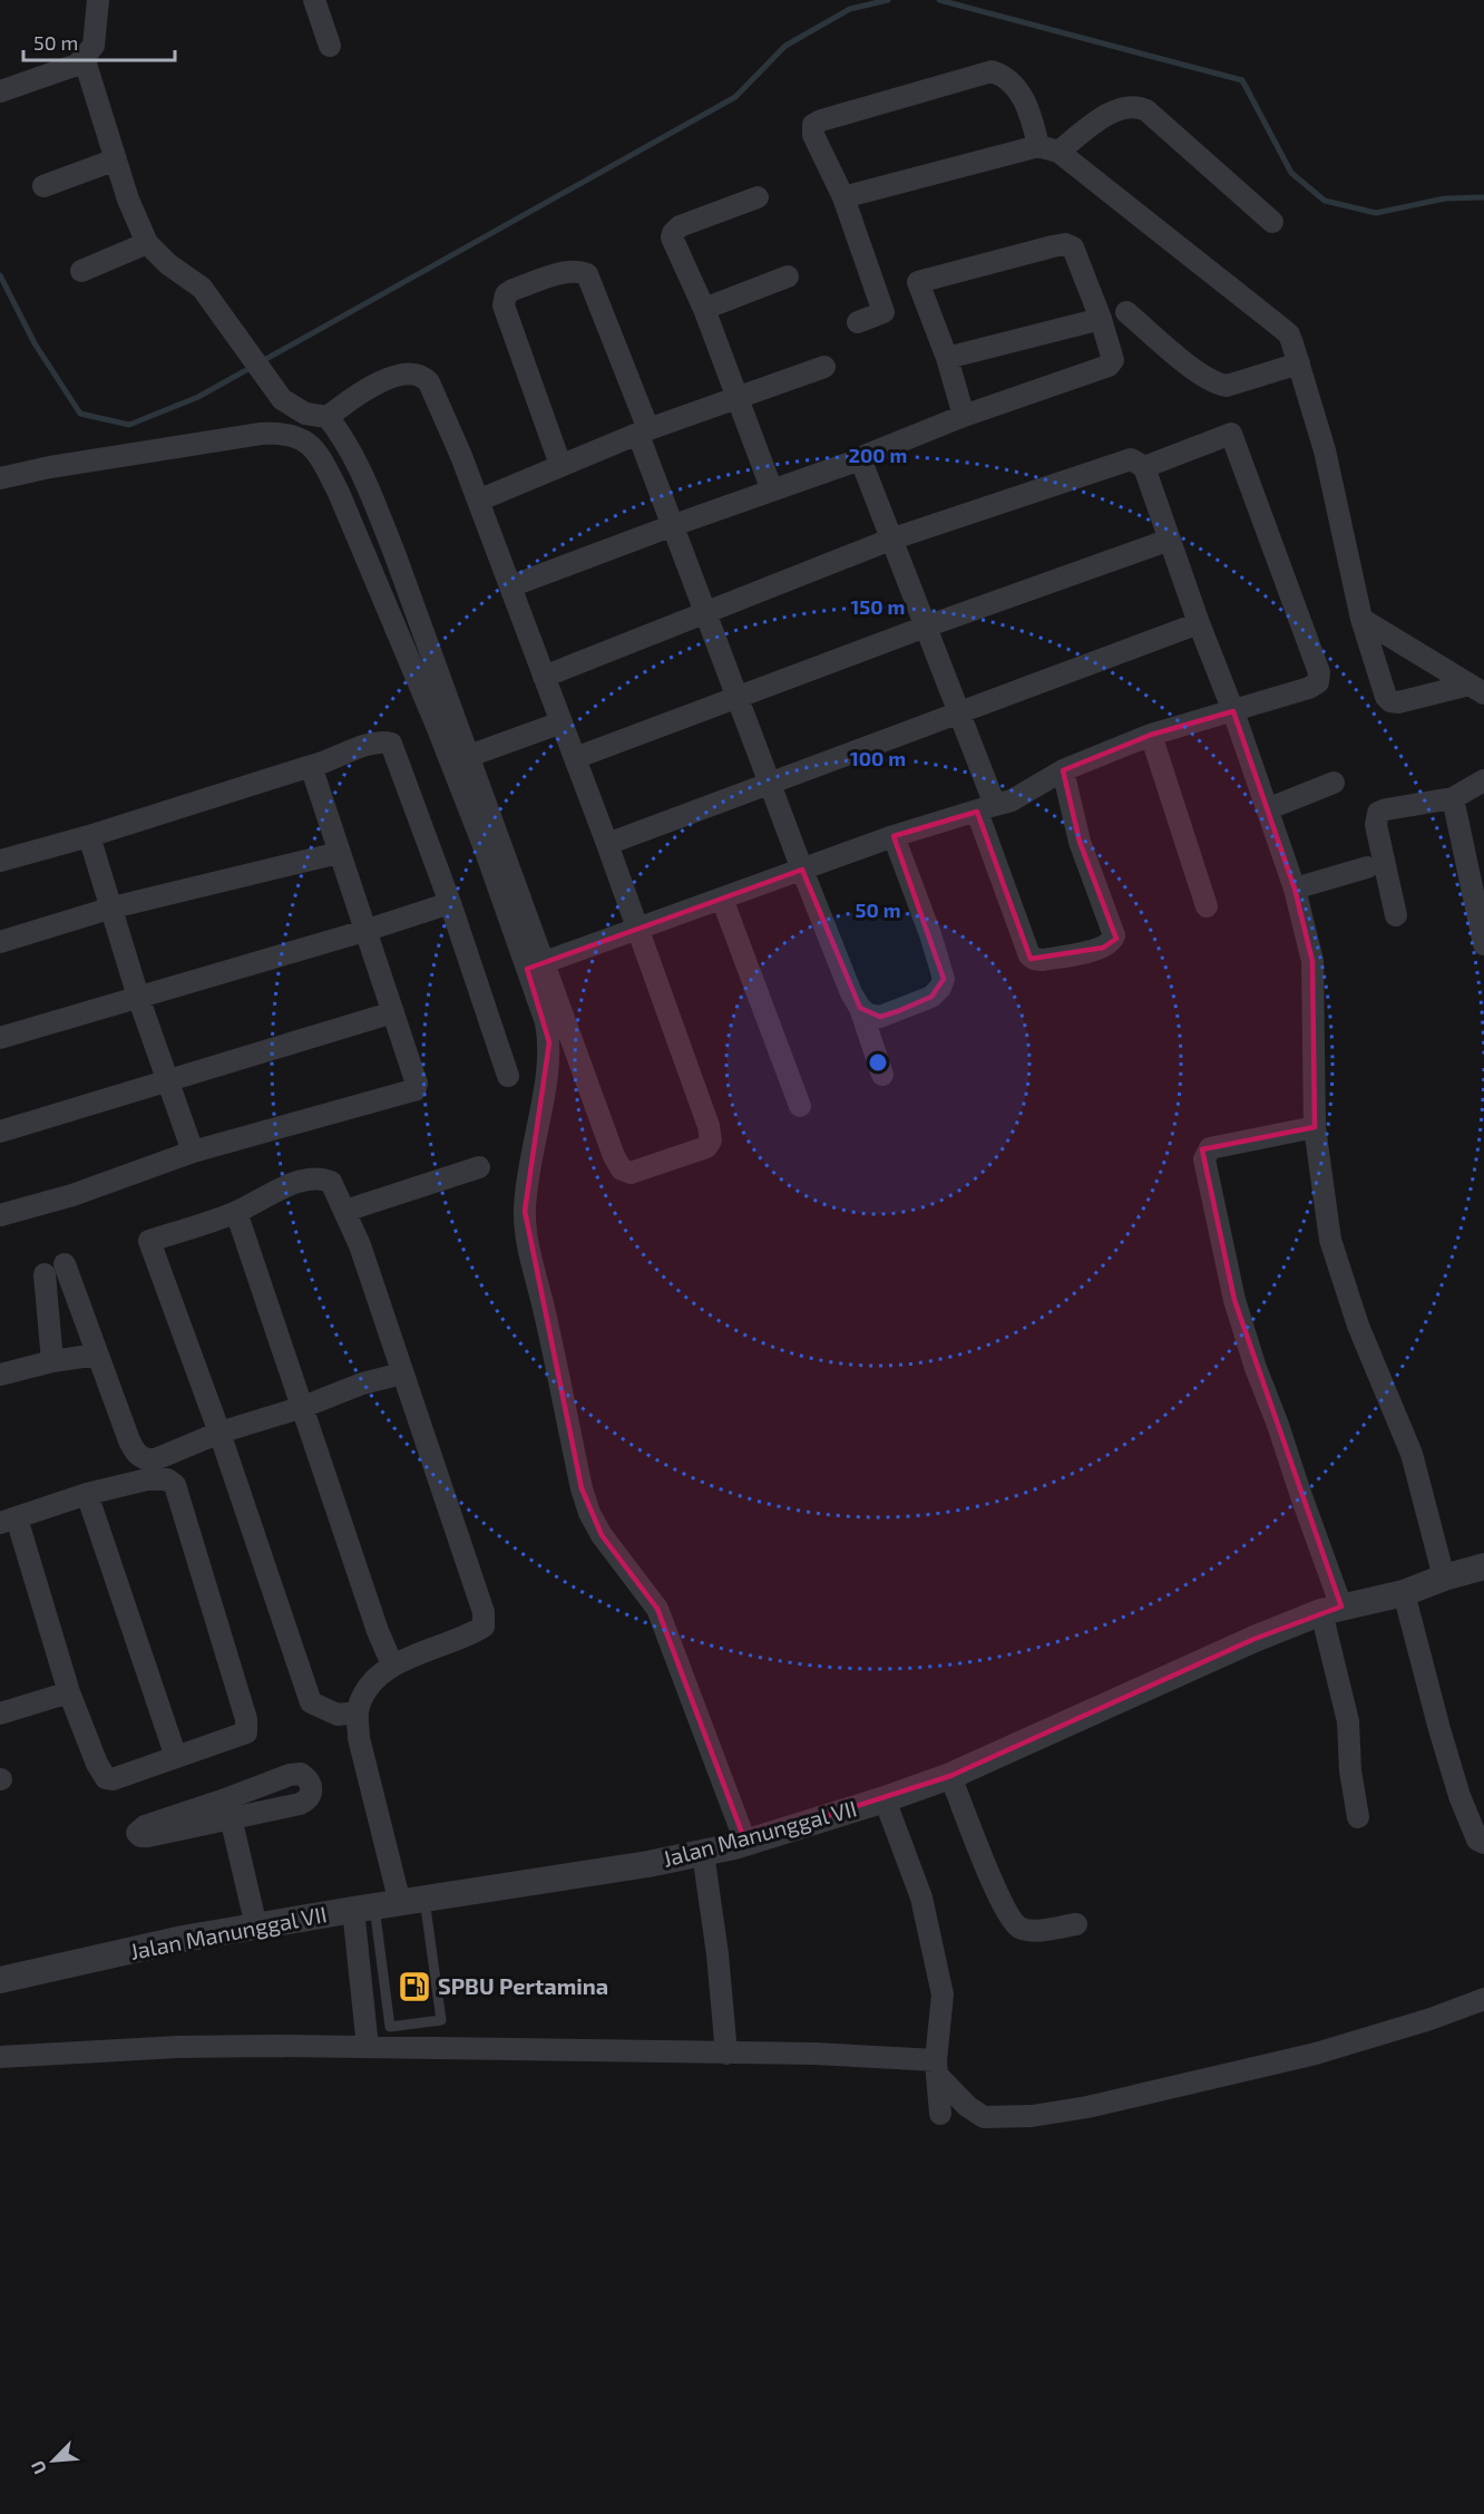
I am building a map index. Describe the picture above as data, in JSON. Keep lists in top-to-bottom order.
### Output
{
  "streets": {
    "street": ["Jalan Manunggal VII"]
  },
  "places": {
    "fuel station": ["SPBU Pertamina"]
  },
  "scale_bar": "50 m",
  "north": "bottom left",
  "rings": [
    "200 m",
    "150 m",
    "100 m",
    "50 m"
  ]
}
